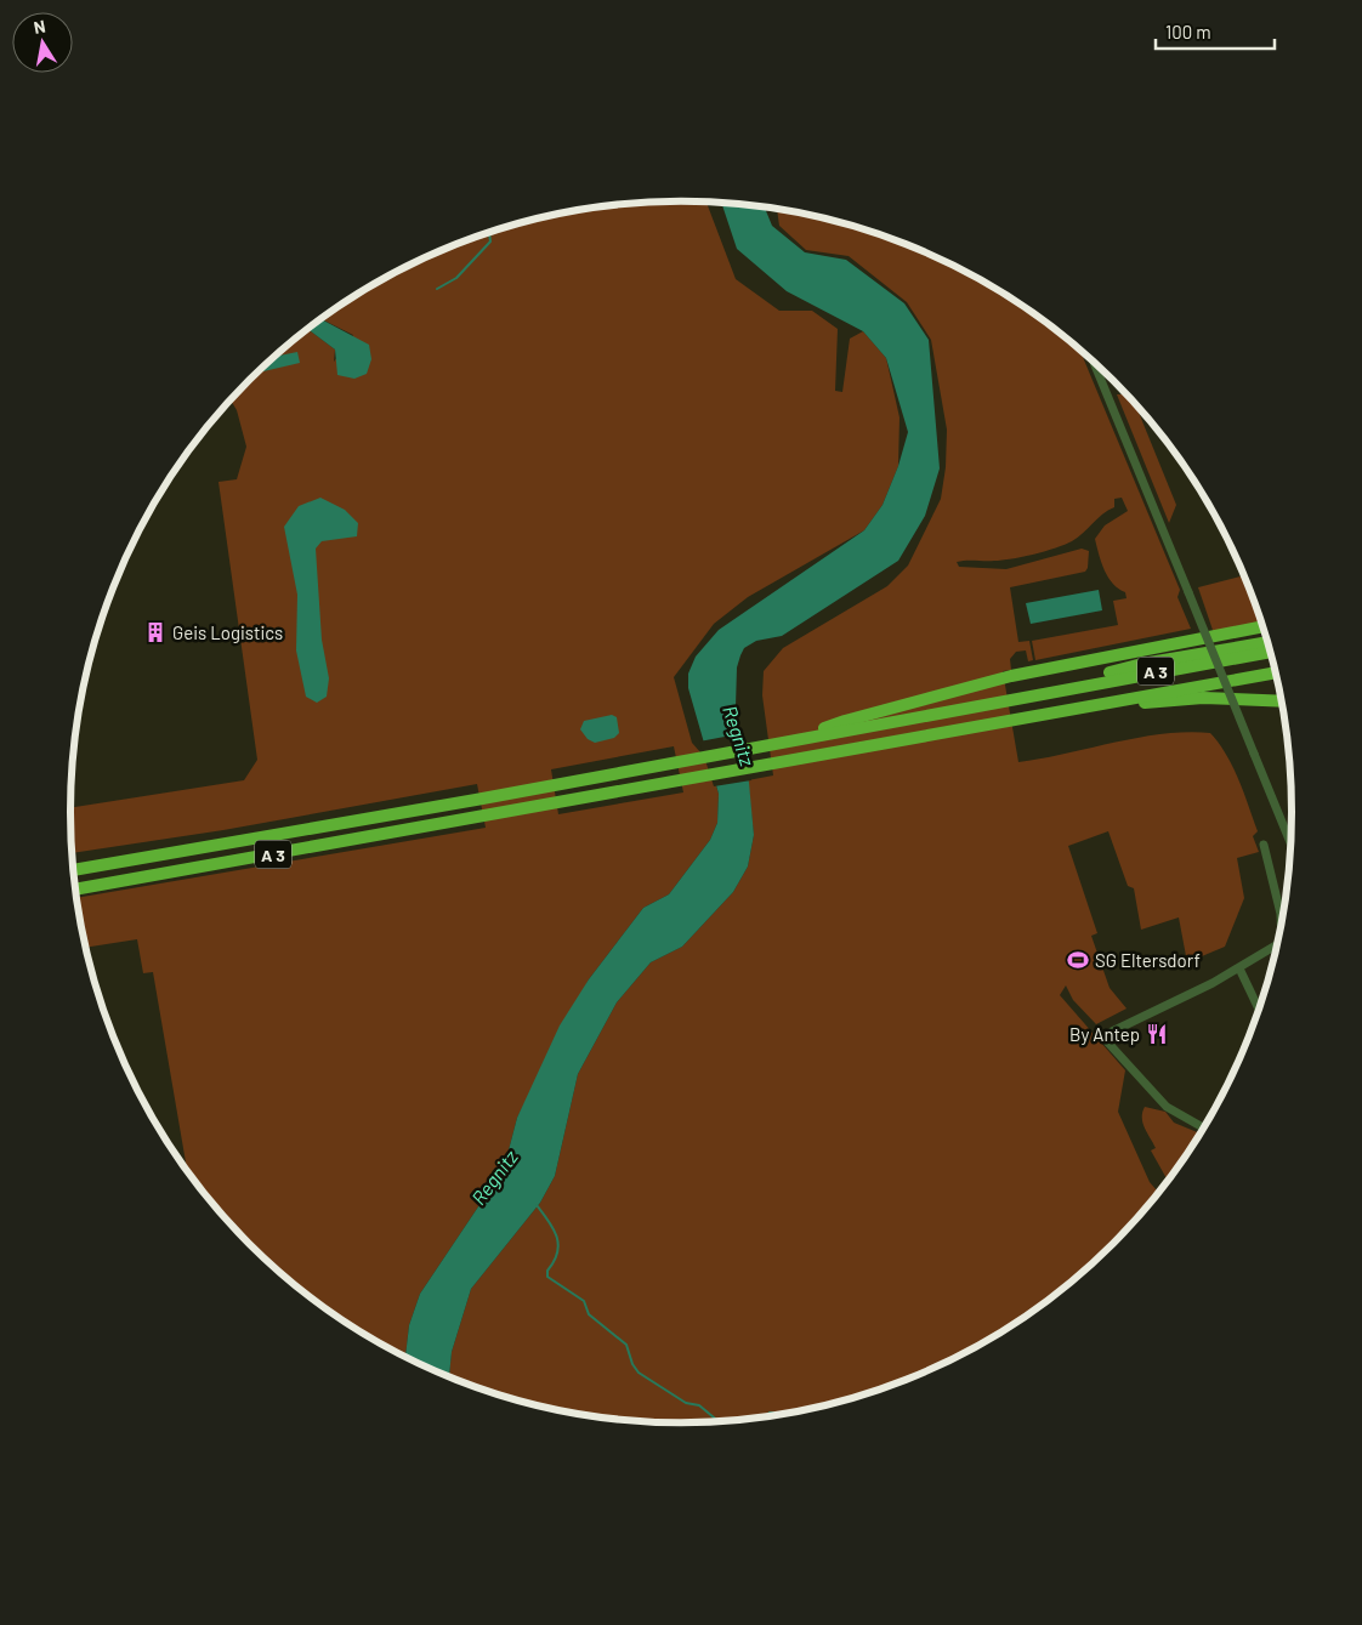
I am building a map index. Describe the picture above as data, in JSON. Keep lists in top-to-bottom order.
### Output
{
  "streets": {
    "highway": ["A 3"]
  },
  "water": ["Regnitz"],
  "places": {
    "building": ["Geis Logistics"],
    "sports": ["SG Eltersdorf"],
    "restaurant": ["By Antep"]
  },
  "scale_bar": "100 m",
  "north": "top"
}
